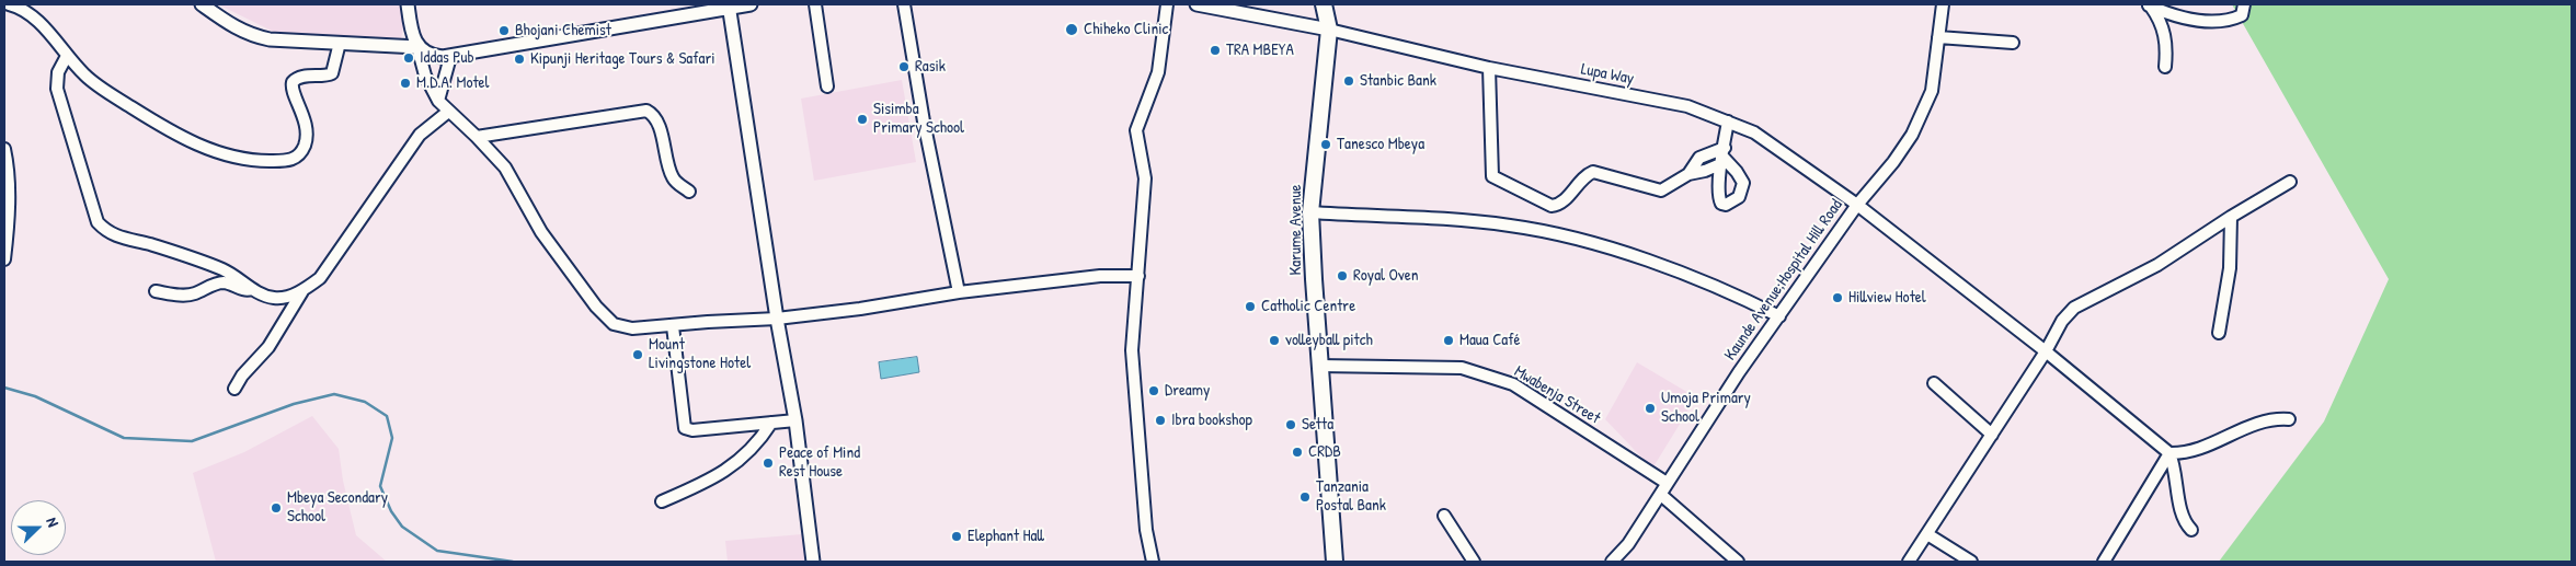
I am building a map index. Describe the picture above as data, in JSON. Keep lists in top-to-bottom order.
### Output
{
  "streets": {
    "main road": ["Karume Avenue"],
    "street": ["Lupa Way", "Kaunde Avenue;Hospital Hill Road", "Mwabenja Street"]
  },
  "crossings": [
    ["Lupa Way", "Karume Avenue"],
    ["Lupa Way", "Kaunde Avenue;Hospital Hill Road"],
    ["Karume Avenue", "Mwabenja Street"],
    ["Kaunde Avenue;Hospital Hill Road", "Mwabenja Street"]
  ],
  "places": [
    "Chiheko Clinic",
    "Bhojani Chemist",
    "TRA MBEYA",
    "Iddas Pub",
    "Kipunji Heritage Tours & Safari",
    "Rasik",
    "Stanbic Bank",
    "M.D.A. Motel",
    "Sisimba Primary School",
    "Tanesco Mbeya",
    "Royal Oven",
    "Hillview Hotel",
    "Catholic Centre",
    "volleyball pitch",
    "Maua Café",
    "Mount Livingstone Hotel",
    "Dreamy",
    "Umoja Primary School",
    "Ibra bookshop",
    "Setta",
    "CRDB",
    "Peace of Mind Rest House",
    "Tanzania Postal Bank",
    "Mbeya Secondary School",
    "Elephant Hall"
  ],
  "north": "right"
}
